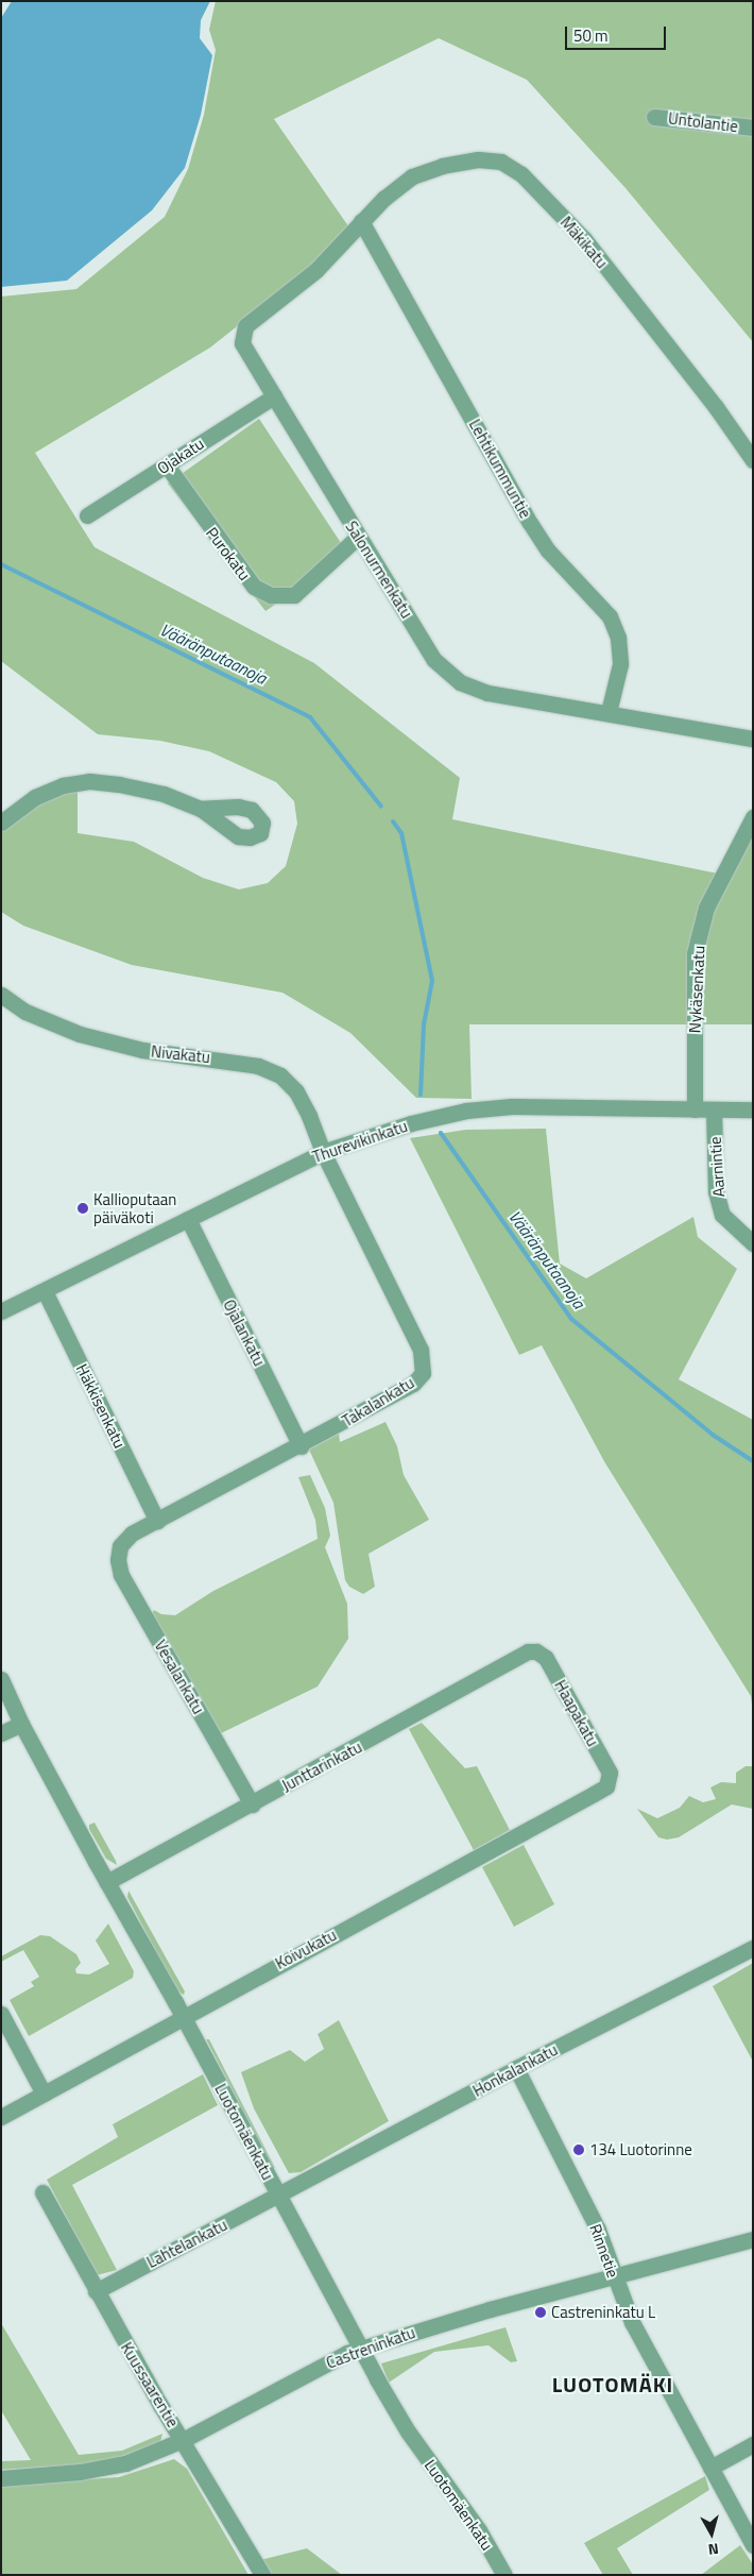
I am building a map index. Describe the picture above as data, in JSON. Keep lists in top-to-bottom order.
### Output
{
  "streets": {
    "street": [
      "Untolantie",
      "Mäkikatu",
      "Ojakatu",
      "Lehtikummuntie",
      "Purokatu",
      "Salonurmenkatu",
      "Nykäsenkatu",
      "Nivakatu",
      "Thurevikinkatu",
      "Aarnintie",
      "Ojalankatu",
      "Takalankatu",
      "Häkkisenkatu",
      "Vesalankatu",
      "Haapakatu",
      "Junttarinkatu",
      "Koivukatu",
      "Honkalankatu",
      "Luotomäenkatu",
      "Lahtelankatu",
      "Rinnetie",
      "Castreninkatu",
      "Kuussaarentie"
    ]
  },
  "crossings": [
    ["Mäkikatu", "Lehtikummuntie"],
    ["Mäkikatu", "Salonurmenkatu"],
    ["Ojakatu", "Purokatu"],
    ["Ojakatu", "Salonurmenkatu"],
    ["Lehtikummuntie", "Salonurmenkatu"],
    ["Purokatu", "Salonurmenkatu"],
    ["Nykäsenkatu", "Thurevikinkatu"],
    ["Nivakatu", "Thurevikinkatu"],
    ["Nivakatu", "Takalankatu"],
    ["Thurevikinkatu", "Aarnintie"],
    ["Thurevikinkatu", "Ojalankatu"],
    ["Thurevikinkatu", "Takalankatu"],
    ["Thurevikinkatu", "Häkkisenkatu"],
    ["Ojalankatu", "Takalankatu"],
    ["Takalankatu", "Häkkisenkatu"],
    ["Takalankatu", "Vesalankatu"],
    ["Vesalankatu", "Junttarinkatu"],
    ["Haapakatu", "Junttarinkatu"],
    ["Haapakatu", "Koivukatu"],
    ["Junttarinkatu", "Luotomäenkatu"],
    ["Koivukatu", "Luotomäenkatu"],
    ["Honkalankatu", "Luotomäenkatu"],
    ["Honkalankatu", "Lahtelankatu"],
    ["Honkalankatu", "Rinnetie"],
    ["Luotomäenkatu", "Lahtelankatu"],
    ["Luotomäenkatu", "Castreninkatu"],
    ["Lahtelankatu", "Kuussaarentie"],
    ["Rinnetie", "Castreninkatu"],
    ["Castreninkatu", "Kuussaarentie"]
  ],
  "districts": ["LUOTOMÄKI"],
  "water": ["Vääränputaanoja"],
  "places": ["Kallioputaan päiväkoti", "134 Luotorinne", "Castreninkatu L"],
  "scale_bar": "50 m",
  "north": "bottom"
}
